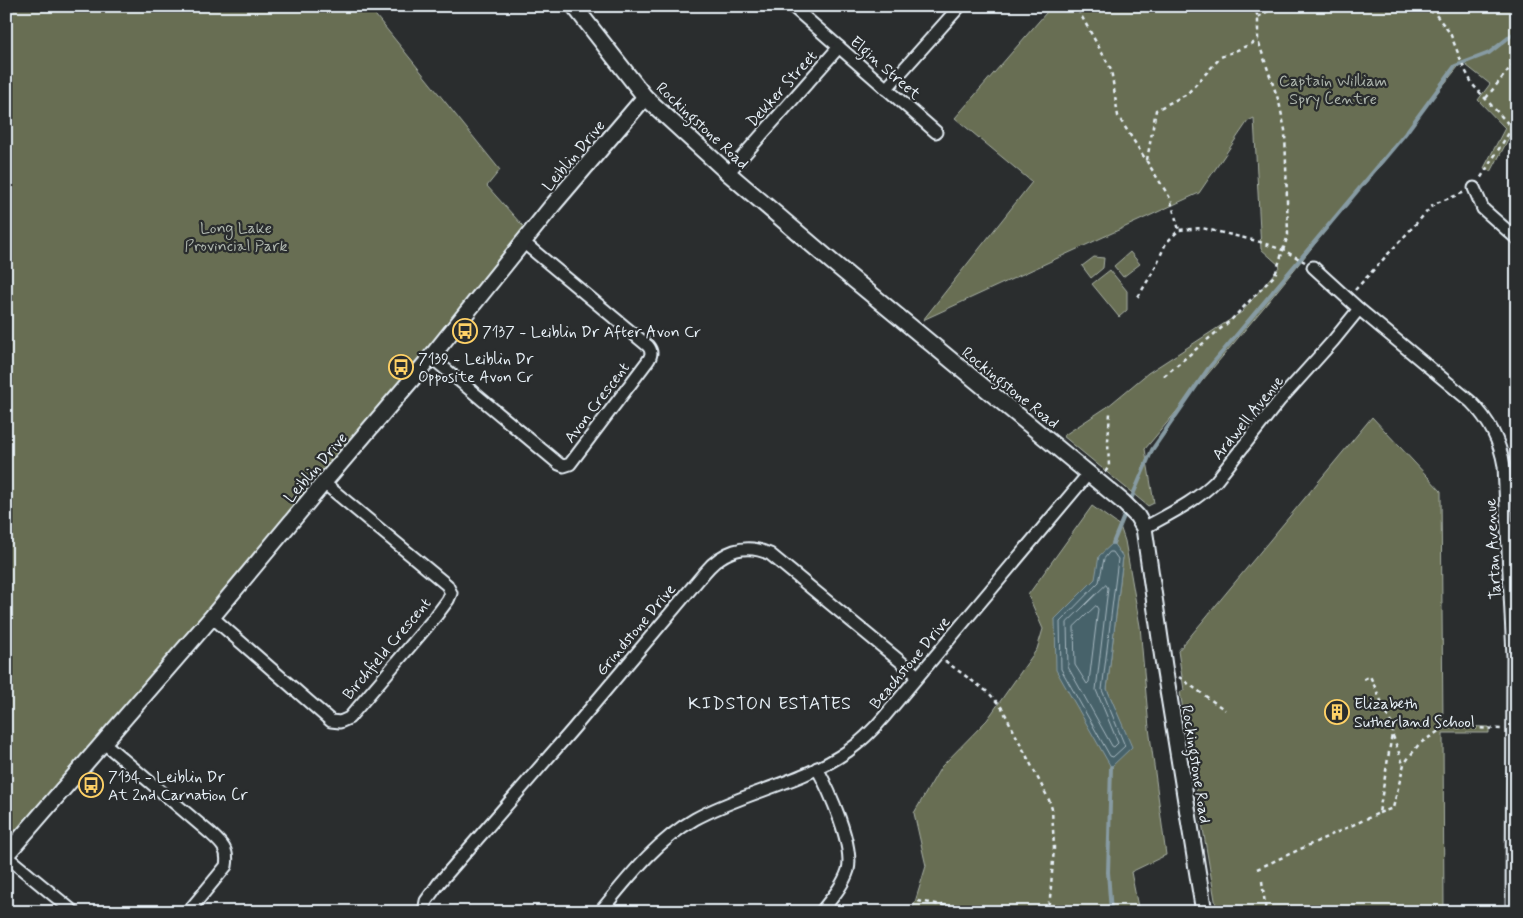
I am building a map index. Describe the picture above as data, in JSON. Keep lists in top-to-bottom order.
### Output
{
  "streets": {
    "street": [
      "Elgin Street",
      "Dekker Street",
      "Rockingstone Road",
      "Leiblin Drive",
      "Avon Crescent",
      "Ardwell Avenue",
      "Tartan Avenue",
      "Grindstone Drive",
      "Birchfield Crescent",
      "Beachstone Drive"
    ]
  },
  "crossings": [
    ["Elgin Street", "Dekker Street"],
    ["Dekker Street", "Rockingstone Road"],
    ["Rockingstone Road", "Leiblin Drive"],
    ["Rockingstone Road", "Ardwell Avenue"],
    ["Rockingstone Road", "Beachstone Drive"],
    ["Leiblin Drive", "Avon Crescent"],
    ["Leiblin Drive", "Birchfield Crescent"],
    ["Ardwell Avenue", "Tartan Avenue"],
    ["Grindstone Drive", "Beachstone Drive"]
  ],
  "districts": ["KIDSTON ESTATES"],
  "parks": ["Captain William Spry Centre", "Long Lake Provincial Park"],
  "places": {
    "bus stop": ["7137 - Leiblin Dr After Avon Cr", "7139 - Leiblin Dr Opposite Avon Cr", "7134 - Leiblin Dr At 2nd Carnation Cr"],
    "building": ["Elizabeth Sutherland School"]
  }
}
